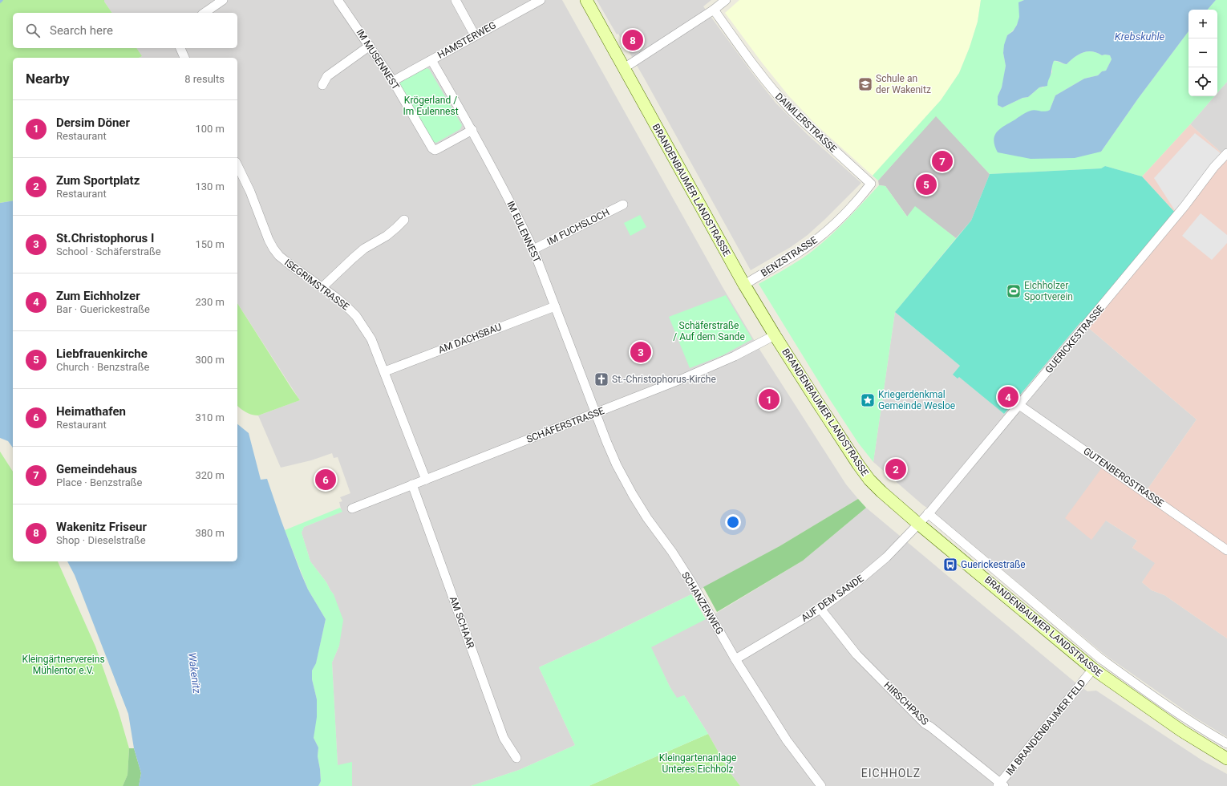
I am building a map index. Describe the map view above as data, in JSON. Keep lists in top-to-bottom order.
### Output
{
  "streets": {
    "main road": ["BRANDENBAUMER LANDSTRASSE"],
    "street": [
      "HAMSTERWEG",
      "IM MUSENNEST",
      "DAIMLERSTRASSE",
      "IM FUCHSLOCH",
      "IM EULENNEST",
      "BENZSTRASSE",
      "ISEGRIMSTRASSE",
      "AM DACHSBAU",
      "GUERICKESTRASSE",
      "SCHÄFERSTRASSE",
      "GUTENBERGSTRASSE",
      "AUF DEM SANDE",
      "SCHANZENWEG",
      "AM SCHAAR",
      "HIRSCHPASS",
      "IM BRANDENBAUMER FELD"
    ]
  },
  "crossings": [
    ["HAMSTERWEG", "IM MUSENNEST"],
    ["HAMSTERWEG", "IM EULENNEST"],
    ["IM MUSENNEST", "IM EULENNEST"],
    ["DAIMLERSTRASSE", "BENZSTRASSE"],
    ["BRANDENBAUMER LANDSTRASSE", "BENZSTRASSE"],
    ["BRANDENBAUMER LANDSTRASSE", "GUERICKESTRASSE"],
    ["BRANDENBAUMER LANDSTRASSE", "SCHÄFERSTRASSE"],
    ["BRANDENBAUMER LANDSTRASSE", "AUF DEM SANDE"],
    ["BRANDENBAUMER LANDSTRASSE", "IM BRANDENBAUMER FELD"],
    ["IM FUCHSLOCH", "IM EULENNEST"],
    ["IM EULENNEST", "AM DACHSBAU"],
    ["IM EULENNEST", "SCHÄFERSTRASSE"],
    ["IM EULENNEST", "SCHANZENWEG"],
    ["ISEGRIMSTRASSE", "AM DACHSBAU"],
    ["ISEGRIMSTRASSE", "SCHÄFERSTRASSE"],
    ["GUERICKESTRASSE", "GUTENBERGSTRASSE"],
    ["GUERICKESTRASSE", "AUF DEM SANDE"],
    ["SCHÄFERSTRASSE", "SCHANZENWEG"],
    ["SCHÄFERSTRASSE", "AM SCHAAR"],
    ["AUF DEM SANDE", "SCHANZENWEG"],
    ["AUF DEM SANDE", "HIRSCHPASS"],
    ["HIRSCHPASS", "IM BRANDENBAUMER FELD"]
  ],
  "districts": ["EICHHOLZ"],
  "water": ["Krebskuhle", "Wakenitz"],
  "parks": [
    "Krögerland / Im Eulennest",
    "Schäferstraße / Auf dem Sande",
    "Kleingärtnervereins Mühlentor e.V.",
    "Kleingartenanlage Unteres Eichholz"
  ],
  "places": {
    "school or university": ["Schule an der Wakenitz"],
    "sports": ["Eichholzer Sportverein"],
    "church": ["St.-Christophorus-Kirche"],
    "place": ["Kriegerdenkmal Gemeinde Wesloe"],
    "bus stop": ["Guerickestraße"]
  },
  "page": {
    "map_buttons": ["+", "−"],
    "search": "Search here",
    "pins": [
      "8",
      "7",
      "5",
      "3",
      "4",
      "1",
      "2",
      "6"
    ],
    "heading": ["Nearby", "8 results"],
    "list": [
      {
        "mark": "1",
        "name": "Dersim Döner",
        "note": "Restaurant",
        "value": "100 m"
      },
      {
        "mark": "2",
        "name": "Zum Sportplatz",
        "note": "Restaurant",
        "value": "130 m"
      },
      {
        "mark": "3",
        "name": "St.Christophorus I",
        "note": "School · Schäferstraße",
        "value": "150 m"
      },
      {
        "mark": "4",
        "name": "Zum Eichholzer",
        "note": "Bar · Guerickestraße",
        "value": "230 m"
      },
      {
        "mark": "5",
        "name": "Liebfrauenkirche",
        "note": "Church · Benzstraße",
        "value": "300 m"
      },
      {
        "mark": "6",
        "name": "Heimathafen",
        "note": "Restaurant",
        "value": "310 m"
      },
      {
        "mark": "7",
        "name": "Gemeindehaus",
        "note": "Place · Benzstraße",
        "value": "320 m"
      },
      {
        "mark": "8",
        "name": "Wakenitz Friseur",
        "note": "Shop · Dieselstraße",
        "value": "380 m"
      }
    ]
  }
}
